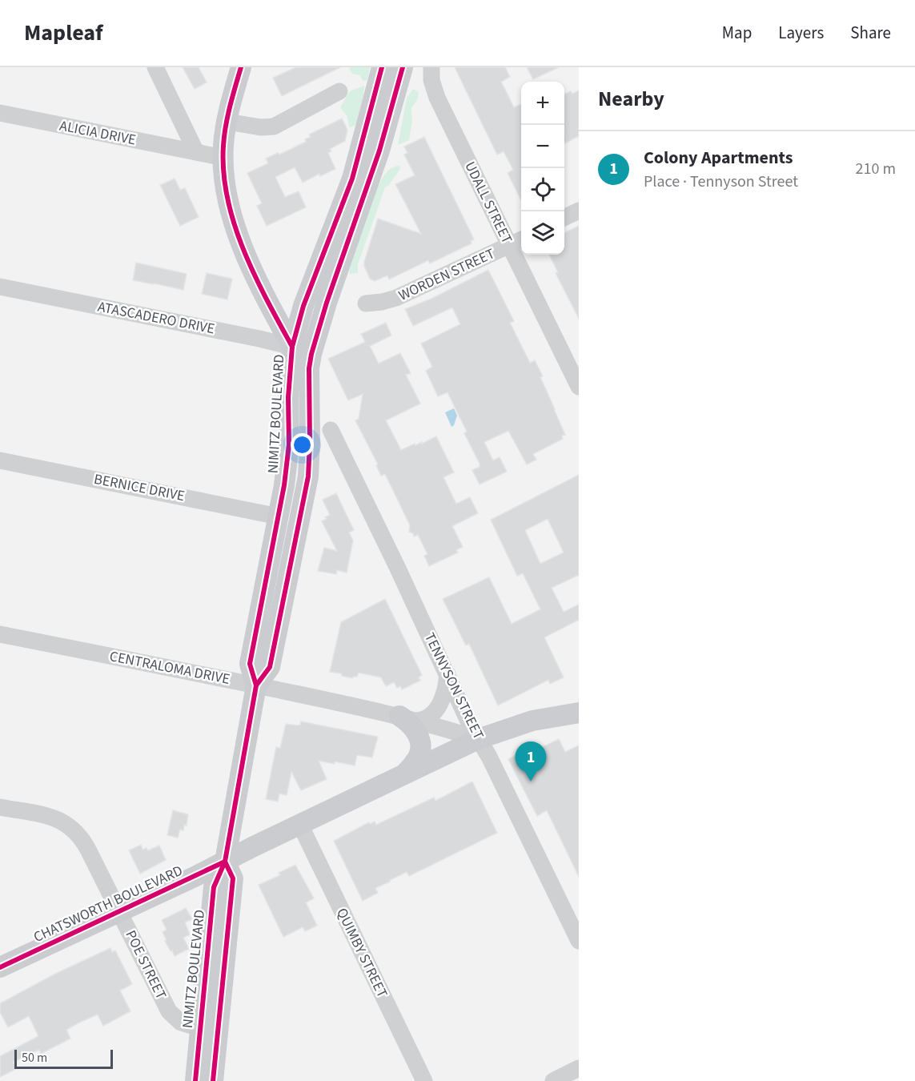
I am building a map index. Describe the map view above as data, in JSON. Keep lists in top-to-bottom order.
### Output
{
  "streets": {
    "main road": ["ATASCADERO DRIVE", "NIMITZ BOULEVARD", "CHATSWORTH BOULEVARD"],
    "street": [
      "ALICIA DRIVE",
      "UDALL STREET",
      "WORDEN STREET",
      "BERNICE DRIVE",
      "CENTRALOMA DRIVE",
      "TENNYSON STREET",
      "QUIMBY STREET",
      "POE STREET"
    ]
  },
  "crossings": [
    ["UDALL STREET", "WORDEN STREET"],
    ["ATASCADERO DRIVE", "NIMITZ BOULEVARD"],
    ["NIMITZ BOULEVARD", "BERNICE DRIVE"],
    ["NIMITZ BOULEVARD", "CENTRALOMA DRIVE"],
    ["NIMITZ BOULEVARD", "CHATSWORTH BOULEVARD"],
    ["NIMITZ BOULEVARD", "POE STREET"],
    ["CENTRALOMA DRIVE", "TENNYSON STREET"],
    ["CENTRALOMA DRIVE", "CHATSWORTH BOULEVARD"],
    ["TENNYSON STREET", "CHATSWORTH BOULEVARD"],
    ["CHATSWORTH BOULEVARD", "QUIMBY STREET"],
    ["CHATSWORTH BOULEVARD", "POE STREET"]
  ],
  "scale_bar": "50 m",
  "page": {
    "header": "Mapleaf",
    "nav": ["Map", "Layers", "Share"],
    "heading": "Nearby",
    "map_buttons": ["+", "−"],
    "list": [
      {
        "mark": "1",
        "name": "Colony Apartments",
        "note": "Place · Tennyson Street",
        "value": "210 m"
      }
    ],
    "pins": "1",
    "scale": "50 m"
  }
}
